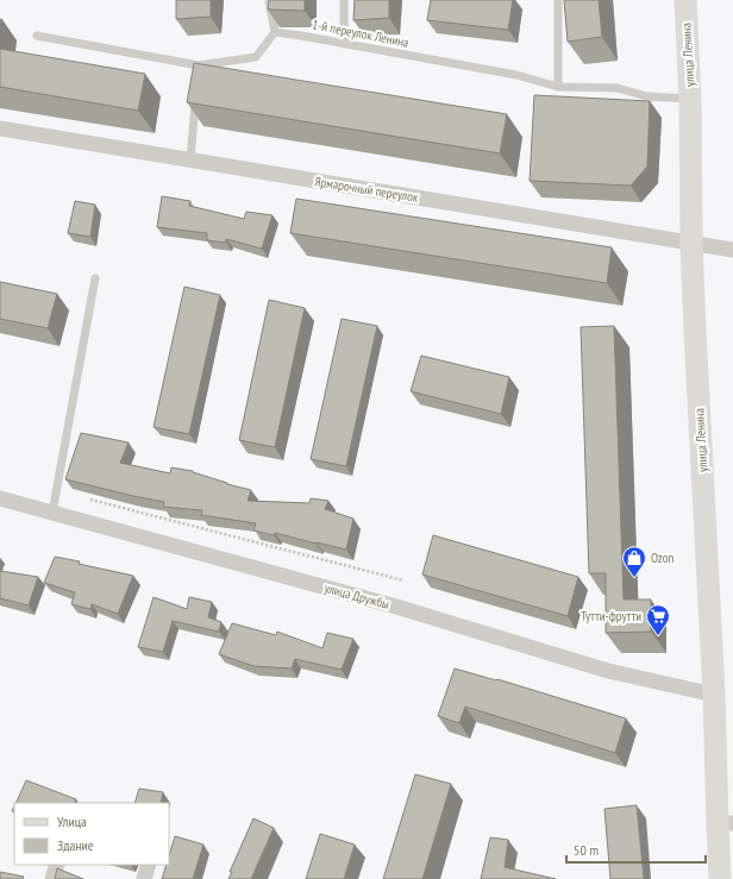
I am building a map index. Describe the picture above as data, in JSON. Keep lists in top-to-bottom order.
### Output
{
  "streets": {
    "main road": ["улица Ленина"],
    "street": ["Ярмарочный переулок", "улица Дружбы"],
    "lane": ["1-й переулок Ленина"]
  },
  "crossings": [
    ["1-й переулок Ленина", "улица Ленина"],
    ["улица Ленина", "Ярмарочный переулок"],
    ["улица Ленина", "улица Дружбы"]
  ],
  "places": {
    "shop": ["Ozon"],
    "supermarket": ["Тутти-фрутти"]
  },
  "legend": ["Улица", "Здание"],
  "scale_bar": "50 m"
}
